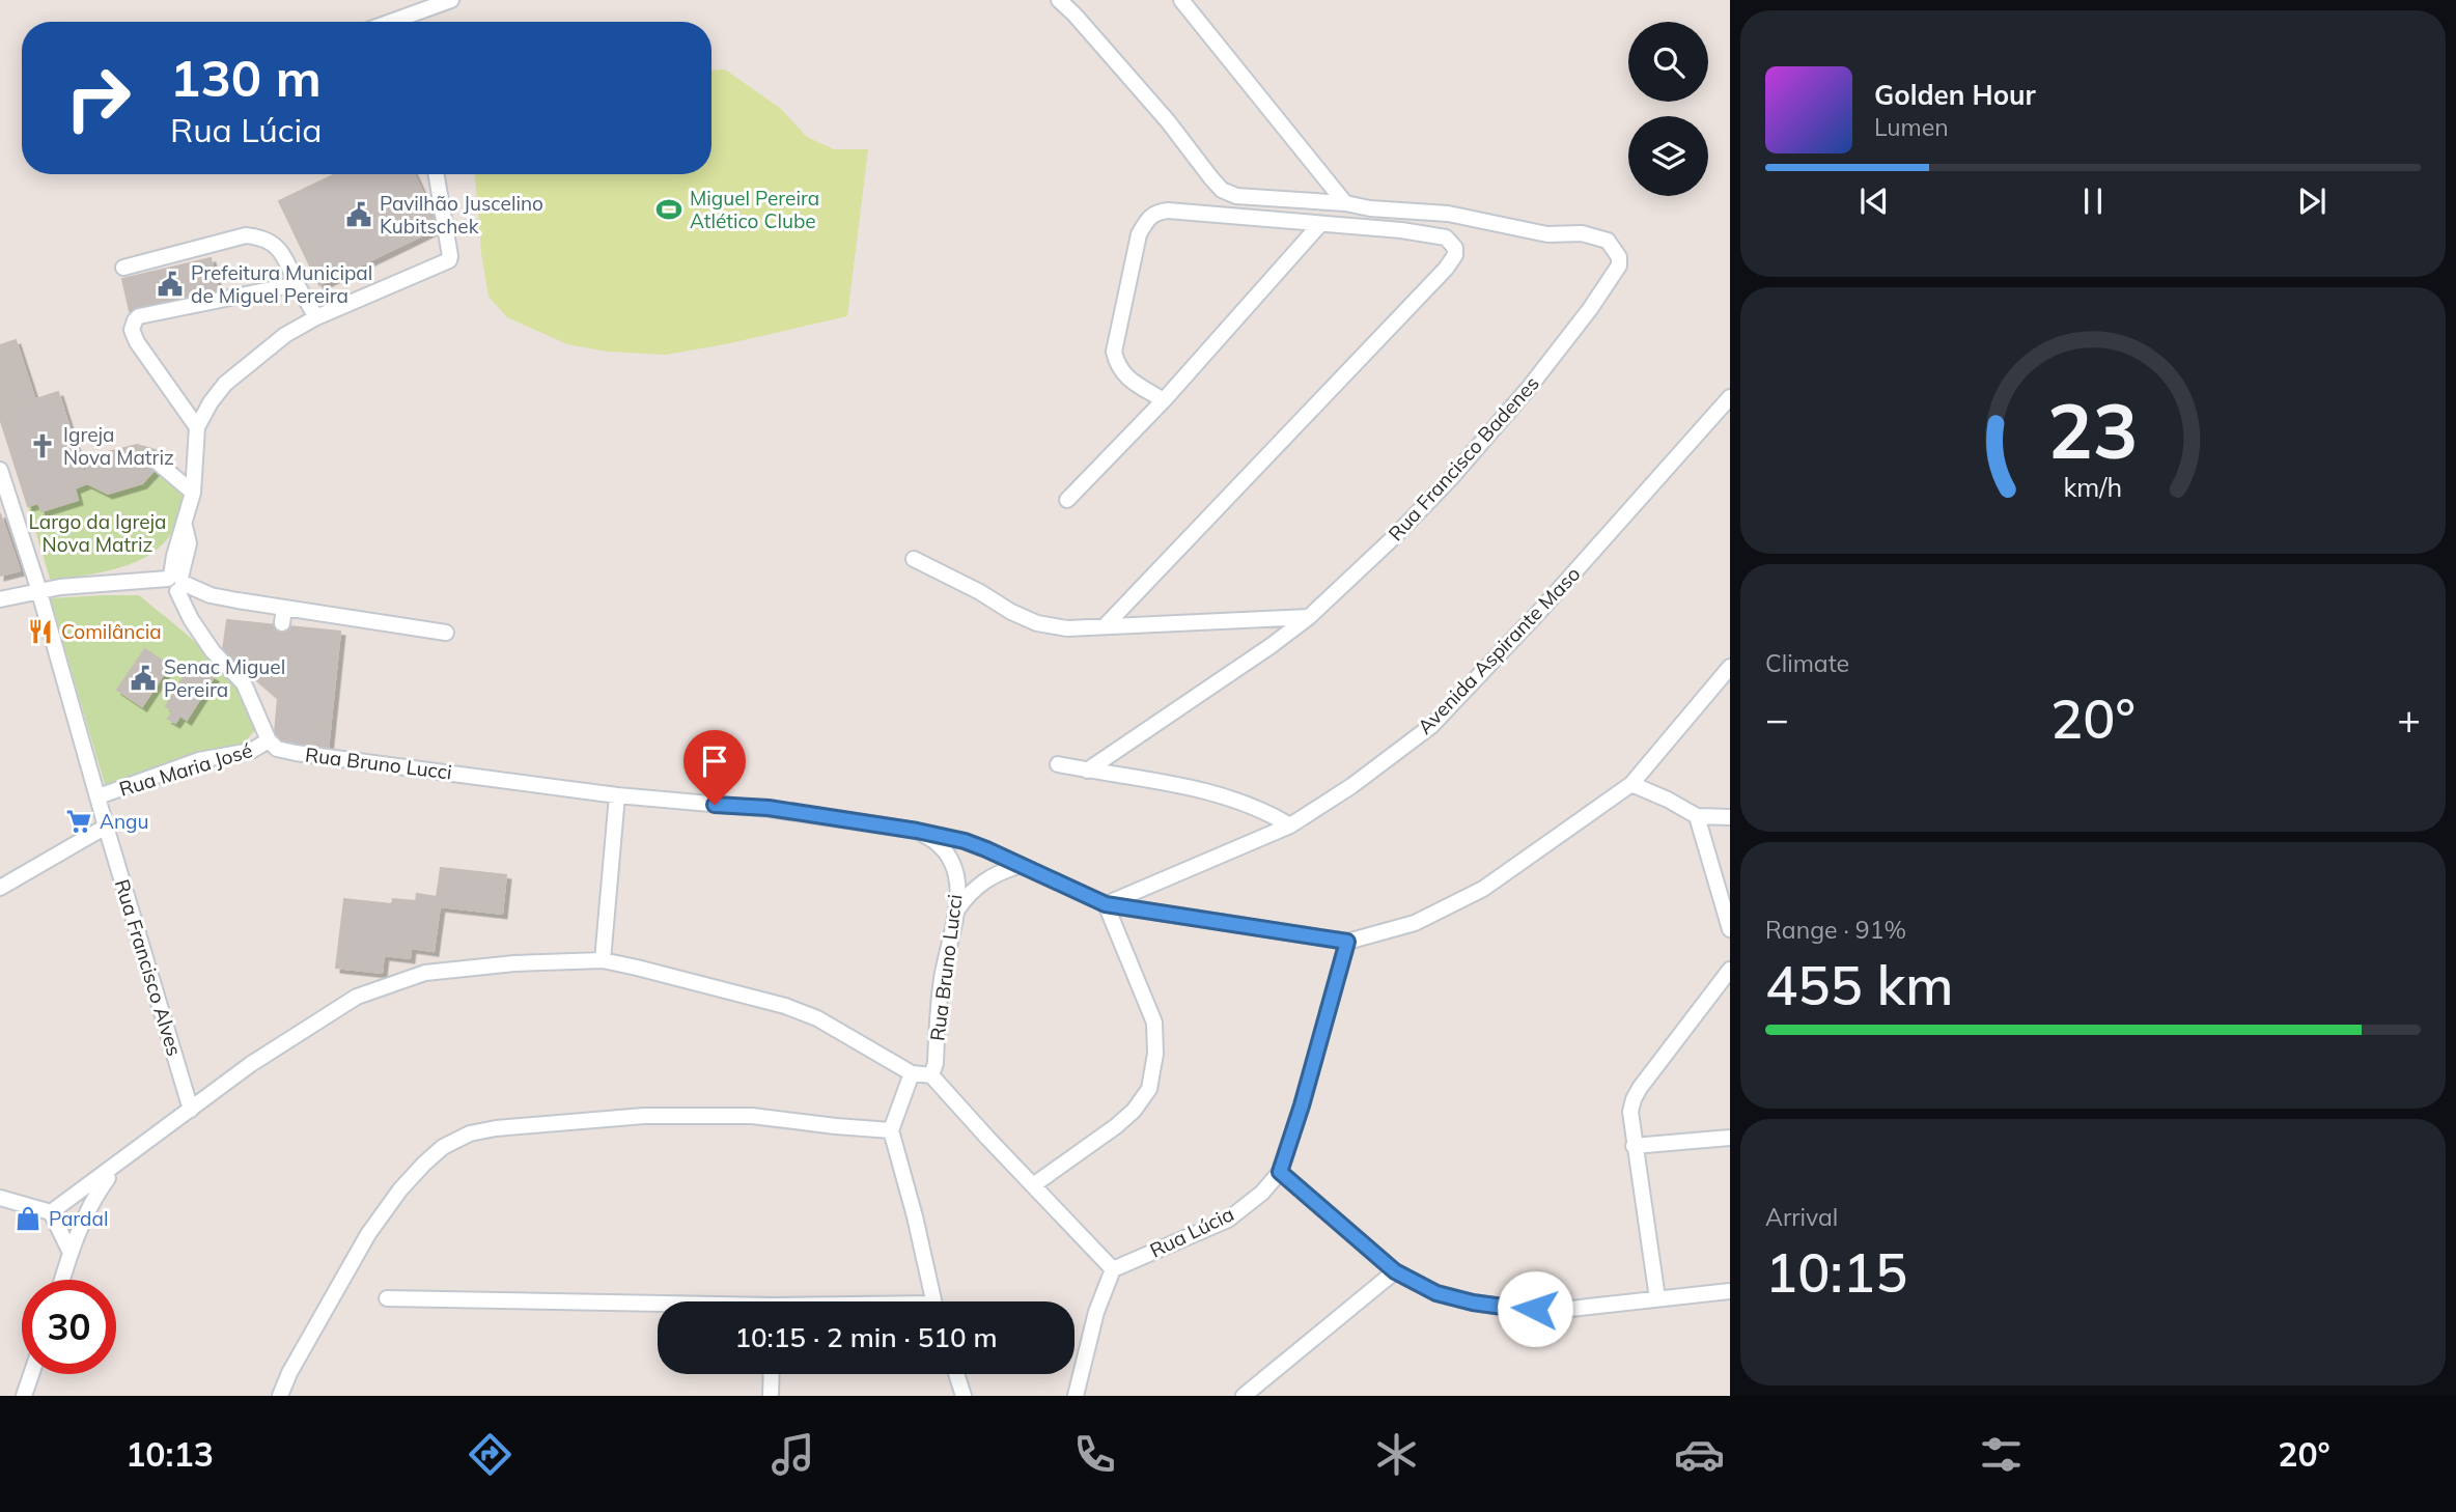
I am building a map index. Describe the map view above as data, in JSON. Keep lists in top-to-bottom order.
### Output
{
  "streets": {
    "street": [
      "Rua Francisco Badenes",
      "Avenida Aspirante Maso",
      "Rua Bruno Lucci",
      "Rua Maria José",
      "Rua Francisco Alves",
      "Rua Lúcia"
    ]
  },
  "crossings": [
    ["Rua Bruno Lucci", "Rua Maria José"],
    ["Rua Maria José", "Rua Francisco Alves"]
  ],
  "parks": ["Largo da Igreja Nova Matriz"],
  "places": {
    "sports": ["Miguel Pereira Atlético Clube"],
    "public building": ["Pavilhão Juscelino Kubitschek", "Prefeitura Municipal de Miguel Pereira", "Senac Miguel Pereira"],
    "church": ["Igreja Nova Matriz"],
    "restaurant": ["Comilância"],
    "supermarket": ["Angu"],
    "shop": ["Pardal"]
  },
  "page": {
    "turn": ["130 m", "Rua Lúcia"],
    "song": ["Golden Hour", "Lumen"],
    "tile": [
      "Climate",
      ["Range · 91%", "455 km"],
      ["Arrival", "10:15"]
    ],
    "heat": ["−", "20°", "+"],
    "limit": "30",
    "trip": "10:15 · 2 min · 510 m",
    "tabs": ["10:13", "20°"],
    "gauge": ["23", "km/h"]
  }
}
